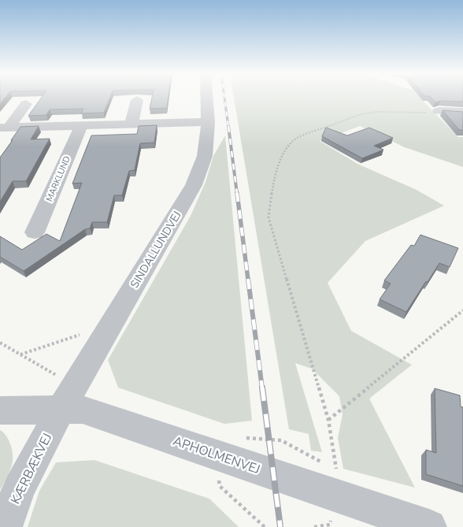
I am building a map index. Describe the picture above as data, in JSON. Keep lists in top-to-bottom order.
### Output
{
  "streets": {
    "street": [
      "MARKLUND",
      "SINDALLUNDVEJ",
      "APHOLMENVEJ",
      "KÆRBÆKVEJ"
    ]
  },
  "crossings": [
    ["SINDALLUNDVEJ", "APHOLMENVEJ"],
    ["SINDALLUNDVEJ", "KÆRBÆKVEJ"],
    ["APHOLMENVEJ", "KÆRBÆKVEJ"]
  ]
}
